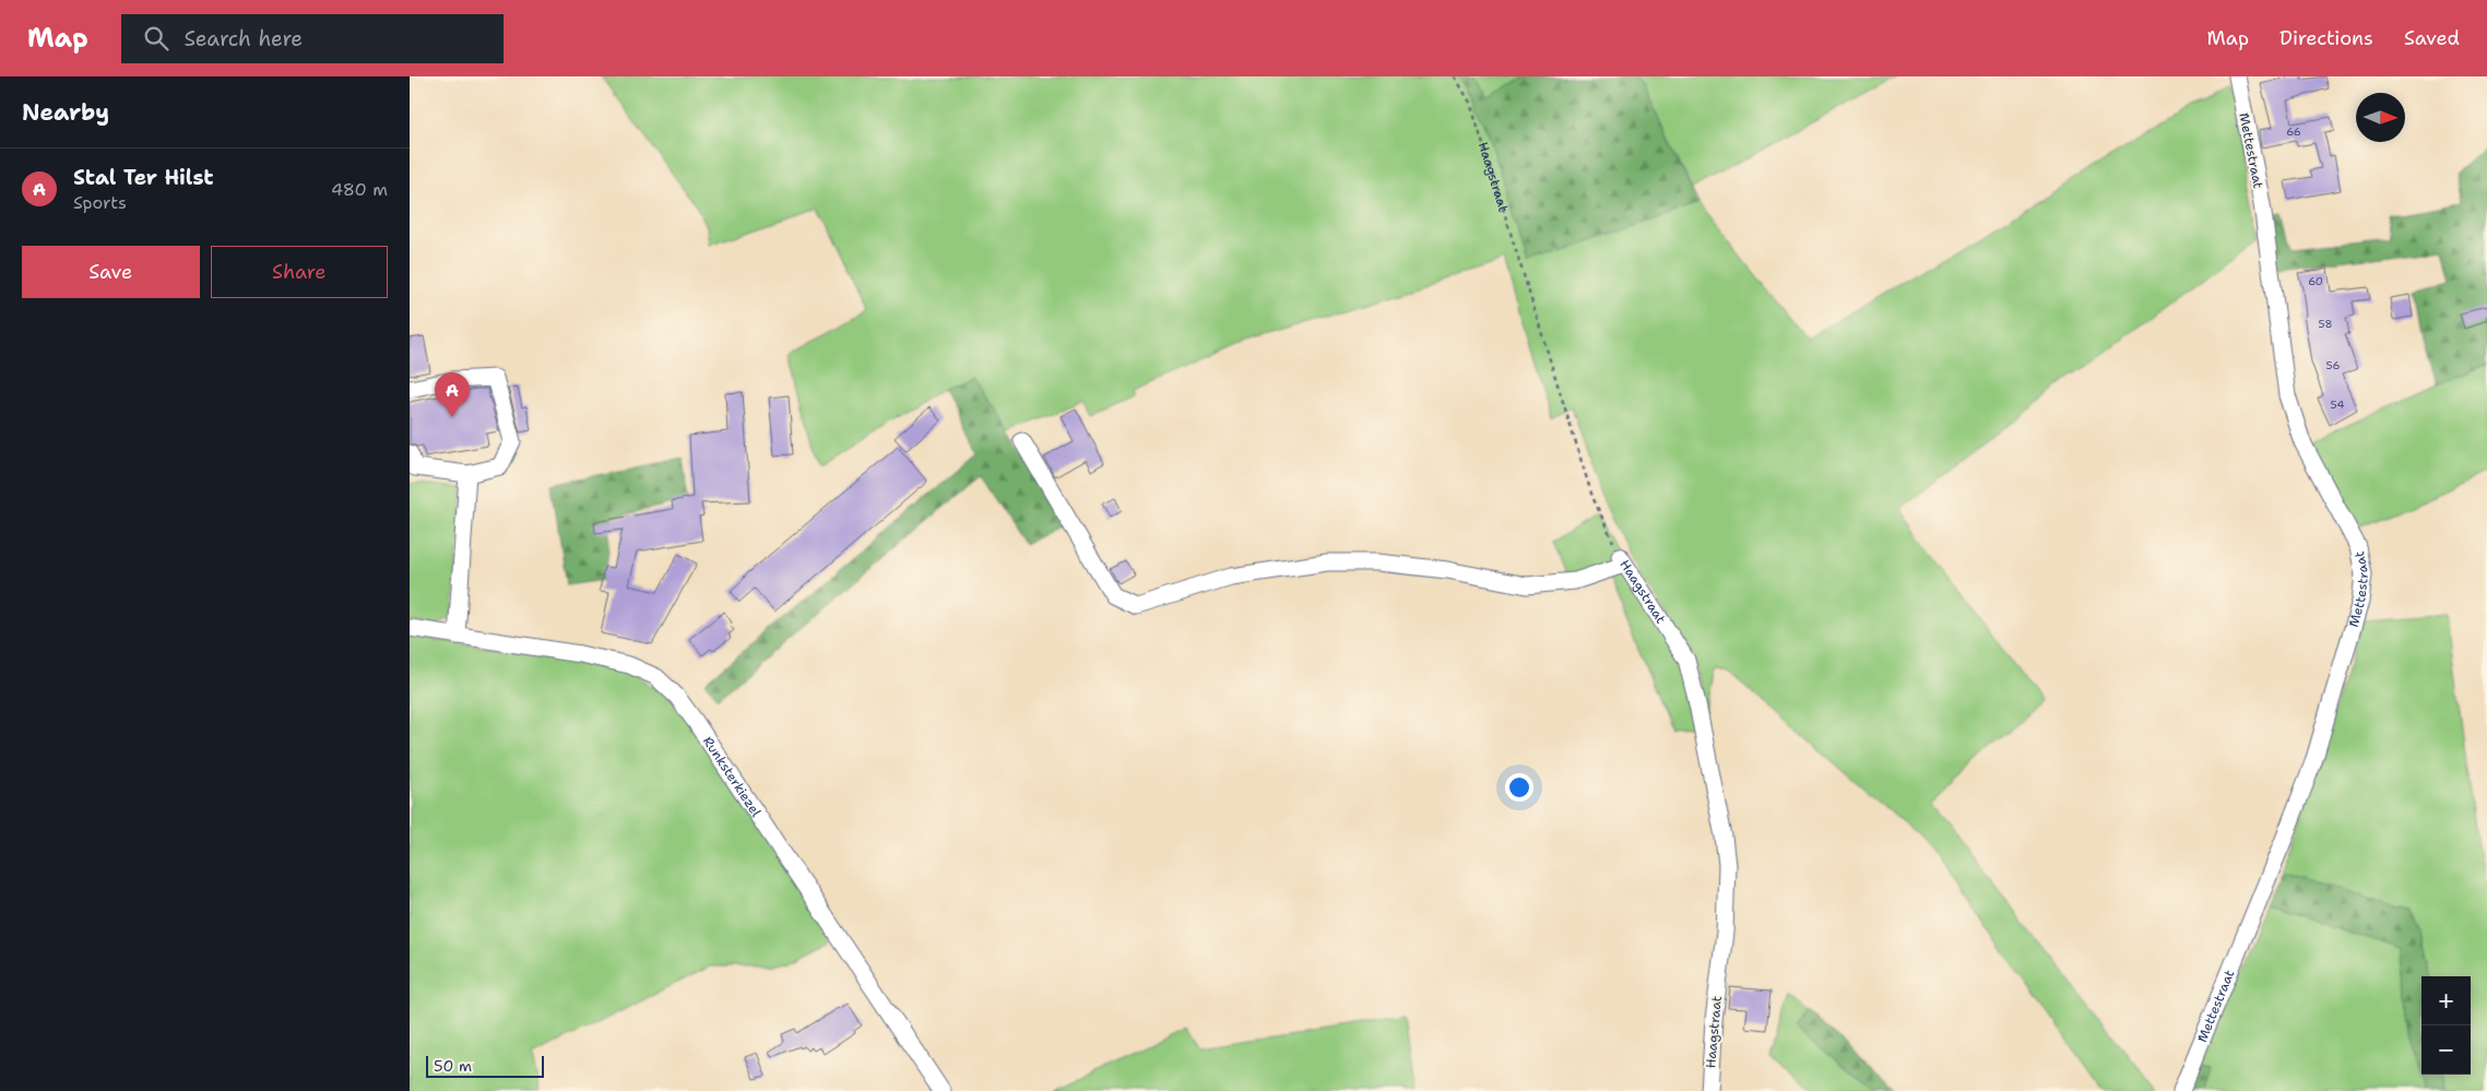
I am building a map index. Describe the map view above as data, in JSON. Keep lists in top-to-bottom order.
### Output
{
  "streets": {
    "street": ["Mettestraat", "Haagstraat", "Runksterkiezel"]
  },
  "house_numbers": [
    "66",
    "60",
    "58",
    "56",
    "54"
  ],
  "scale_bar": "50 m",
  "north": "right",
  "page": {
    "header": "Map",
    "search": "Search here",
    "nav": ["Map", "Directions", "Saved"],
    "heading": "Nearby",
    "list": [
      {
        "mark": "A",
        "name": "Stal Ter Hilst",
        "note": "Sports",
        "value": "480 m"
      }
    ],
    "buttons": ["Save", "Share"],
    "pins": "A",
    "map_buttons": ["+", "−"],
    "scale": "50 m"
  }
}
